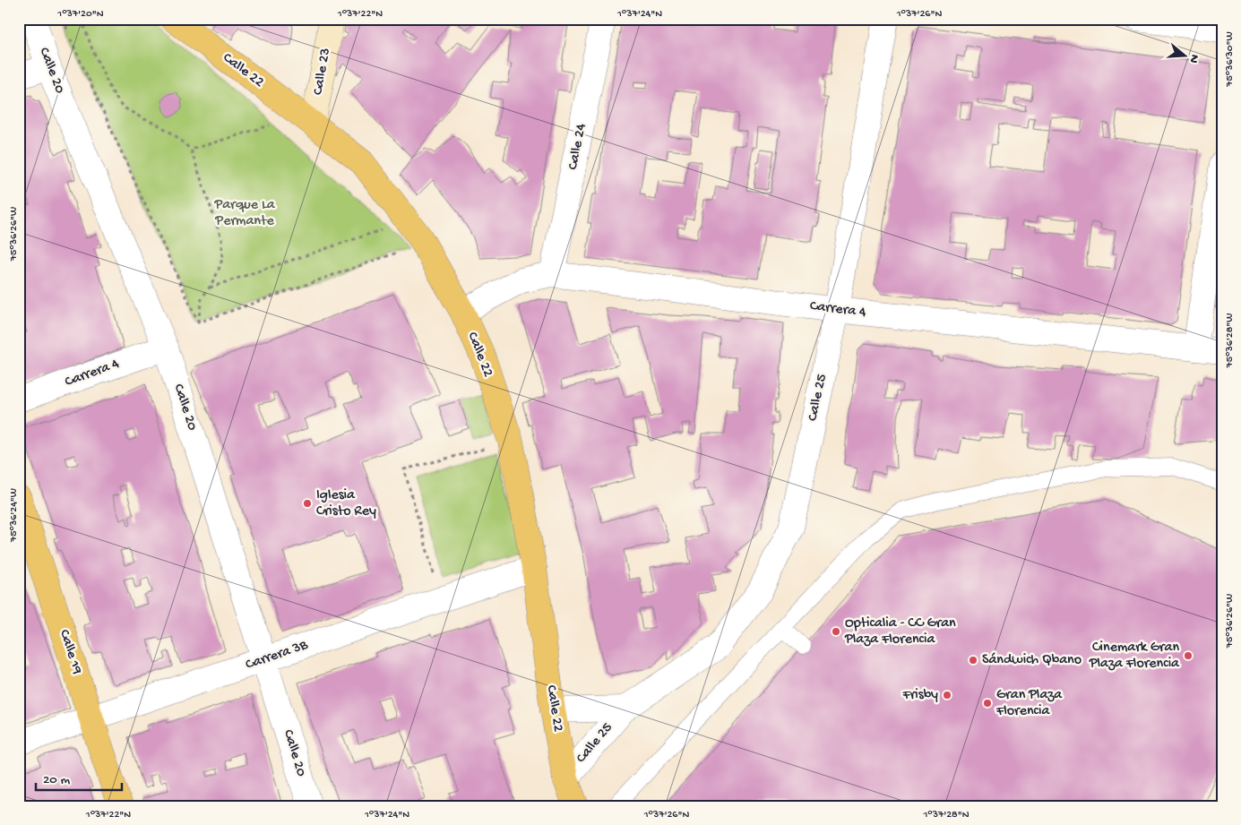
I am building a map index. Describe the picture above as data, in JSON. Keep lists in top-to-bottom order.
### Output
{
  "streets": {
    "main road": ["Calle 22", "Calle 19"],
    "street": [
      "Calle 20",
      "Calle 23",
      "Calle 24",
      "Carrera 4",
      "Calle 25",
      "Carrera 3B"
    ]
  },
  "crossings": [
    ["Calle 20", "Carrera 4"],
    ["Calle 20", "Carrera 3B"],
    ["Calle 22", "Calle 23"],
    ["Calle 22", "Carrera 4"],
    ["Calle 22", "Calle 25"],
    ["Calle 22", "Carrera 3B"],
    ["Calle 24", "Carrera 4"],
    ["Carrera 4", "Calle 25"],
    ["Calle 19", "Carrera 3B"]
  ],
  "parks": ["Parque La Permante"],
  "places": [
    "Iglesia Cristo Rey",
    "Opticalia - CC Gran Plaza Florencia",
    "Cinemark Gran Plaza Florencia",
    "Sándwich Qbano",
    "Frisby",
    "Gran Plaza Florencia"
  ],
  "scale_bar": "20 m",
  "north": "right",
  "coordinates": [
    "1°37'20\"N",
    "1°37'22\"N",
    "1°37'24\"N",
    "1°37'26\"N",
    "75°36'30\"W",
    "75°36'26\"W",
    "75°36'28\"W",
    "75°36'24\"W",
    "1°37'28\"N"
  ]
}
